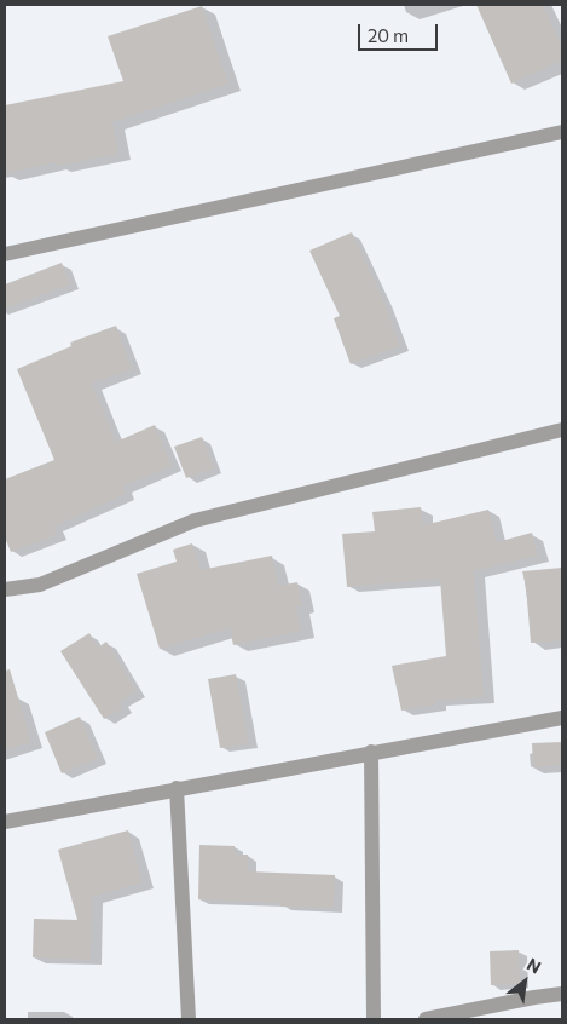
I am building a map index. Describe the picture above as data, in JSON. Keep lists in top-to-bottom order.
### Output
{
  "scale_bar": "20 m",
  "north": "top right"
}
